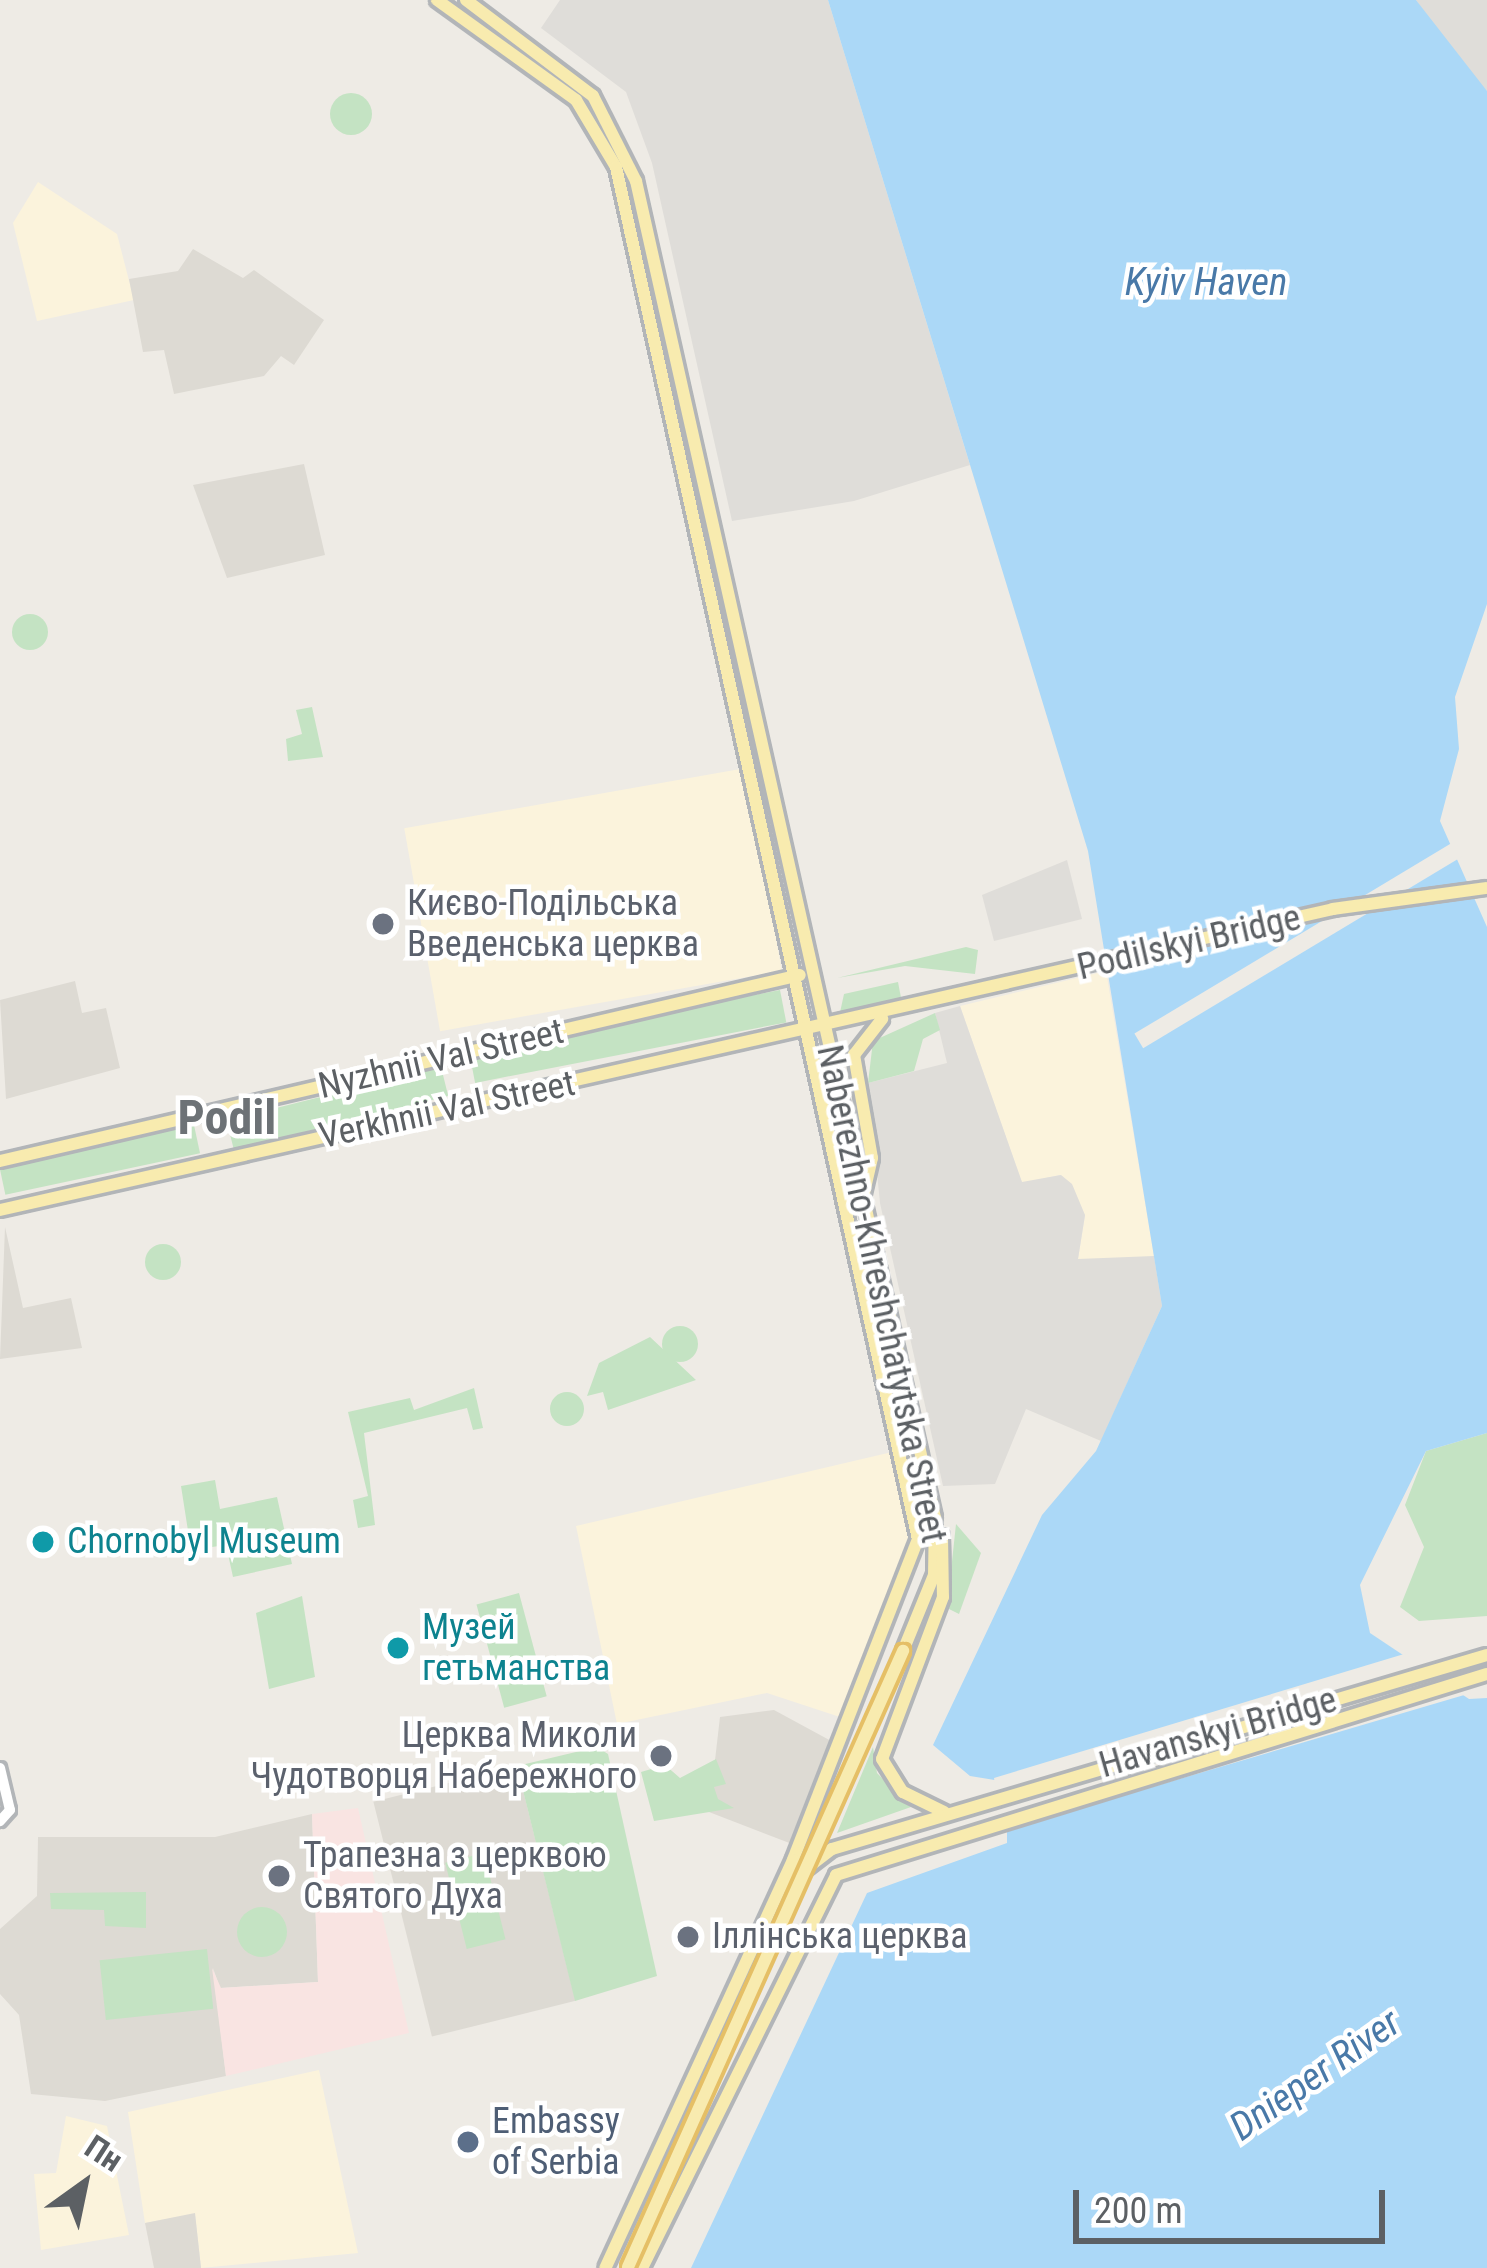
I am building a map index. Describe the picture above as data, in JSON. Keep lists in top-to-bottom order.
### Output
{
  "streets": {
    "main road": [
      "Podilskyi Bridge",
      "Nyzhnii Val Street",
      "Verkhnii Val Street",
      "Naberezhno-Khreshchatytska Street",
      "Havanskyi Bridge"
    ]
  },
  "crossings": [
    ["Podilskyi Bridge", "Verkhnii Val Street"],
    ["Podilskyi Bridge", "Naberezhno-Khreshchatytska Street"],
    ["Nyzhnii Val Street", "Naberezhno-Khreshchatytska Street"],
    ["Verkhnii Val Street", "Naberezhno-Khreshchatytska Street"],
    ["Naberezhno-Khreshchatytska Street", "Havanskyi Bridge"]
  ],
  "districts": ["Podil"],
  "water": ["Kyiv Haven", "Dnieper River"],
  "places": [
    "Києво-Подільська Введенська церква",
    "Chornobyl Museum",
    "Музей гетьманства",
    "Церква Миколи Чудотворця Набережного",
    "Трапезна з церквою Святого Духа",
    "Іллінська церква",
    "Embassy of Serbia"
  ],
  "scale_bar": "200 m",
  "north": "top right"
}
